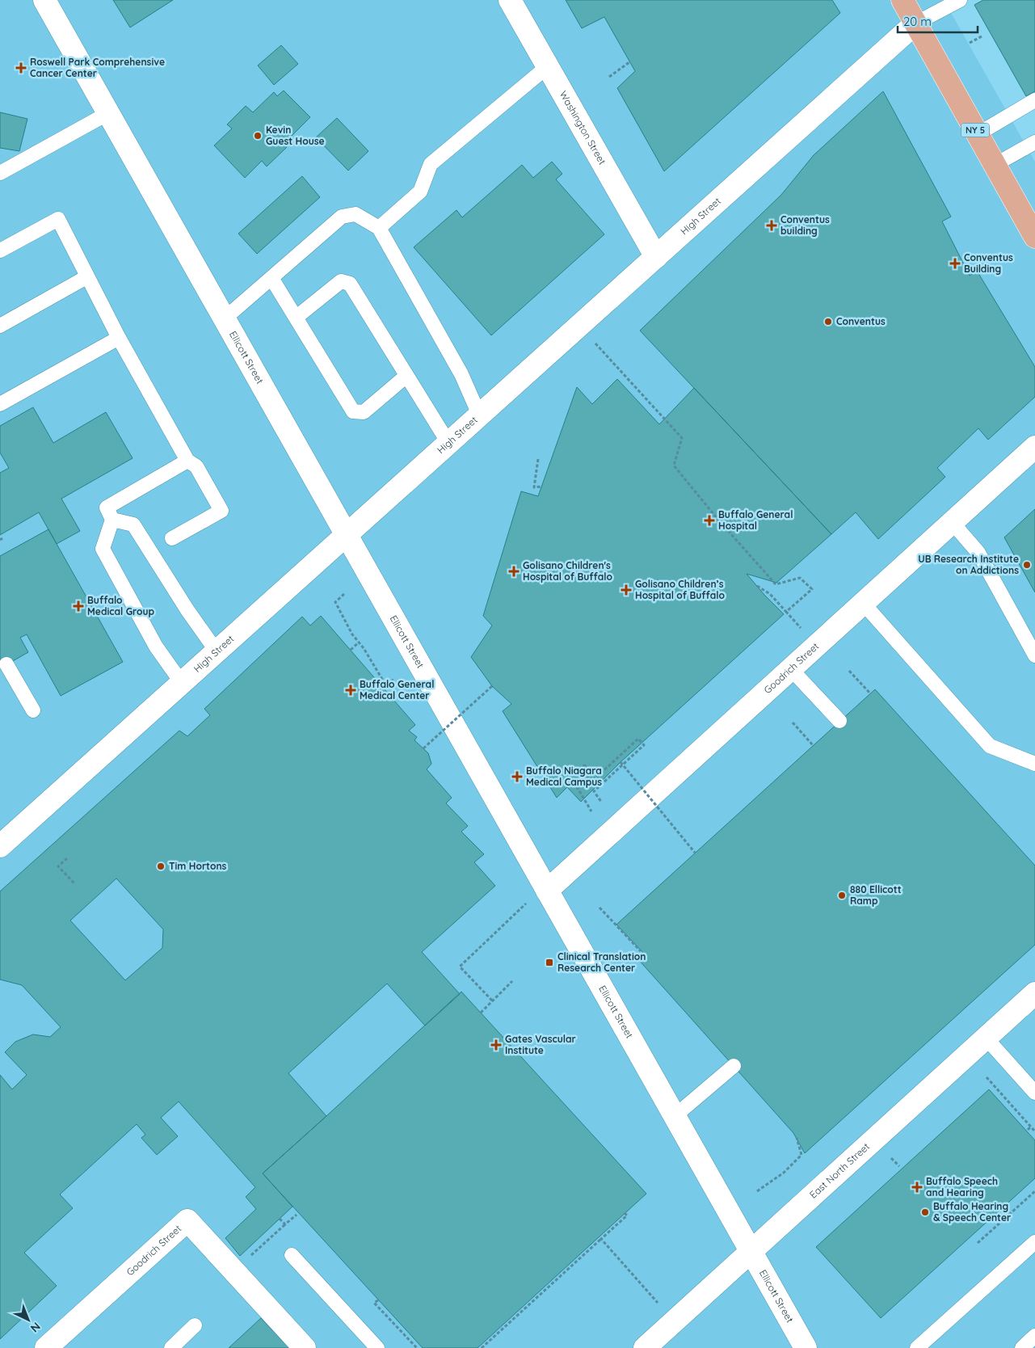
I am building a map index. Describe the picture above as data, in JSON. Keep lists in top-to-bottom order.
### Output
{
  "streets": {
    "main road": ["NY 5"],
    "street": [
      "Washington Street",
      "High Street",
      "Ellicott Street",
      "Goodrich Street",
      "East North Street"
    ]
  },
  "crossings": [
    ["Washington Street", "High Street"],
    ["NY 5", "High Street"],
    ["High Street", "Ellicott Street"],
    ["Ellicott Street", "Goodrich Street"],
    ["Ellicott Street", "East North Street"]
  ],
  "places": {
    "health": [
      "Roswell Park Comprehensive Cancer Center",
      "Conventus building",
      "Conventus Building",
      "Buffalo General Hospital",
      "Golisano Children's Hospital of Buffalo",
      "Golisano Children’s Hospital of Buffalo",
      "Buffalo Medical Group",
      "Buffalo General Medical Center",
      "Buffalo Niagara Medical Campus",
      "Gates Vascular Institute",
      "Buffalo Speech and Hearing"
    ],
    "other": [
      "Kevin Guest House",
      "Conventus",
      "UB Research Institute on Addictions",
      "Tim Hortons",
      "880 Ellicott Ramp",
      "Buffalo Hearing & Speech Center"
    ],
    "transit": ["Clinical Translation Research Center"]
  },
  "scale_bar": "20 m",
  "north": "bottom right"
}
